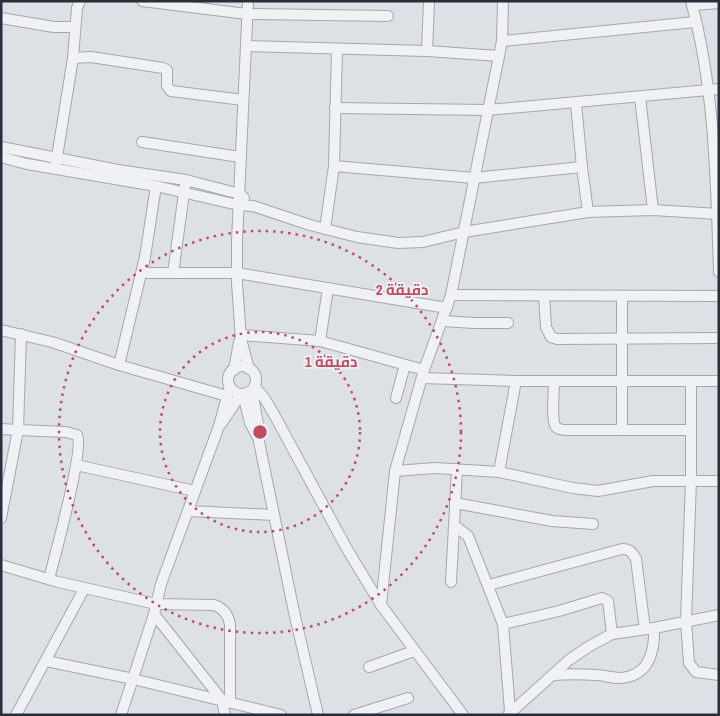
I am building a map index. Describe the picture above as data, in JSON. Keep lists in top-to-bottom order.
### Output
{
  "rings": ["2 دقيقة", "1 دقيقة"]
}
